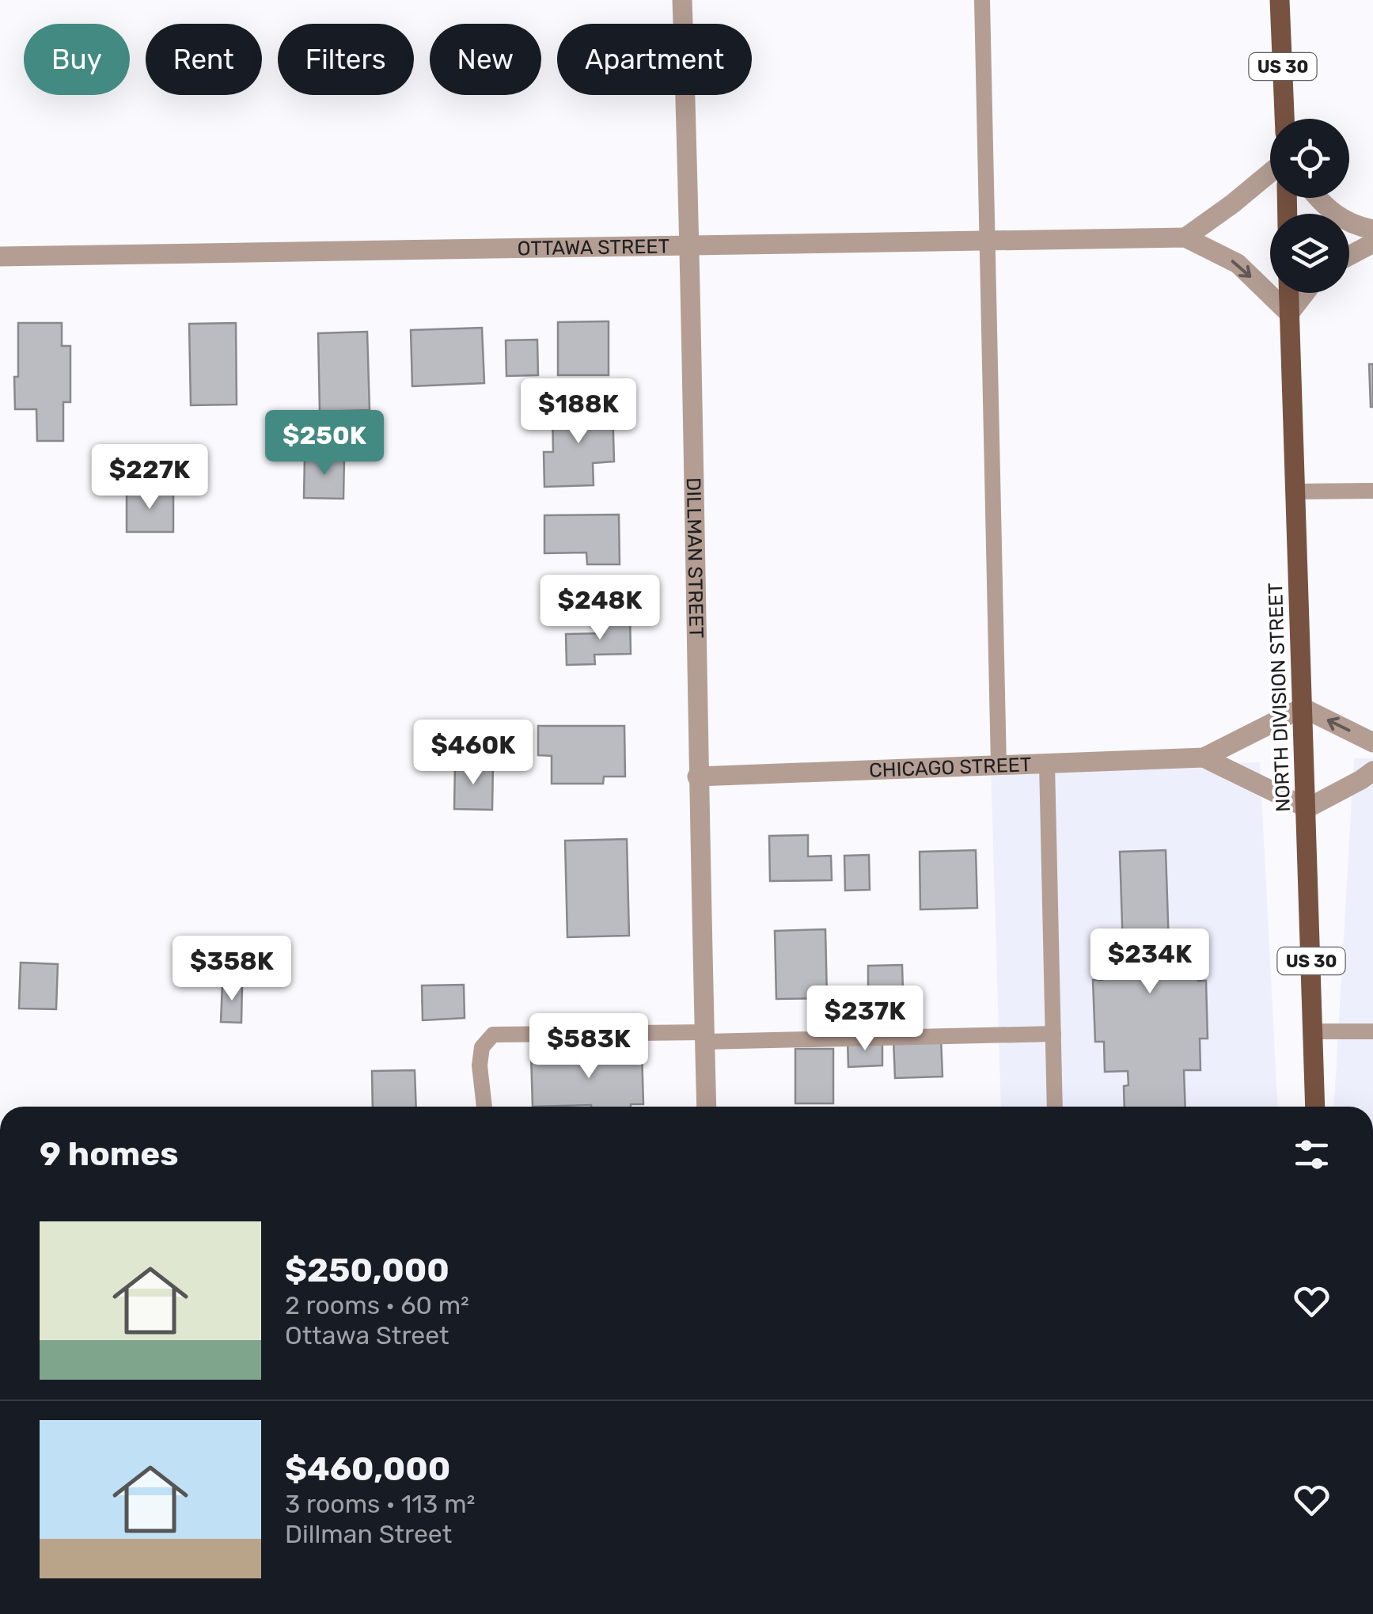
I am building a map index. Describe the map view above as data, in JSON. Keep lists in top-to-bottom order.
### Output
{
  "streets": {
    "main road": ["US 30", "NORTH DIVISION STREET"],
    "street": ["OTTAWA STREET", "DILLMAN STREET", "CHICAGO STREET"]
  },
  "crossings": [
    ["OTTAWA STREET", "DILLMAN STREET"],
    ["OTTAWA STREET", "NORTH DIVISION STREET"],
    ["DILLMAN STREET", "CHICAGO STREET"],
    ["NORTH DIVISION STREET", "CHICAGO STREET"]
  ],
  "page": {
    "chip": [
      "Buy",
      "Rent",
      "Filters",
      "New",
      "Apartment"
    ],
    "price": [
      "$188K",
      "$250K",
      "$227K",
      "$248K",
      "$460K",
      "$234K",
      "$358K",
      "$237K",
      "$583K"
    ],
    "heading": "9 homes",
    "list": [
      {
        "name": "$250,000",
        "note": "2 rooms · 60 m² · Ottawa Street"
      },
      {
        "name": "$460,000",
        "note": "3 rooms · 113 m² · Dillman Street"
      }
    ]
  }
}
